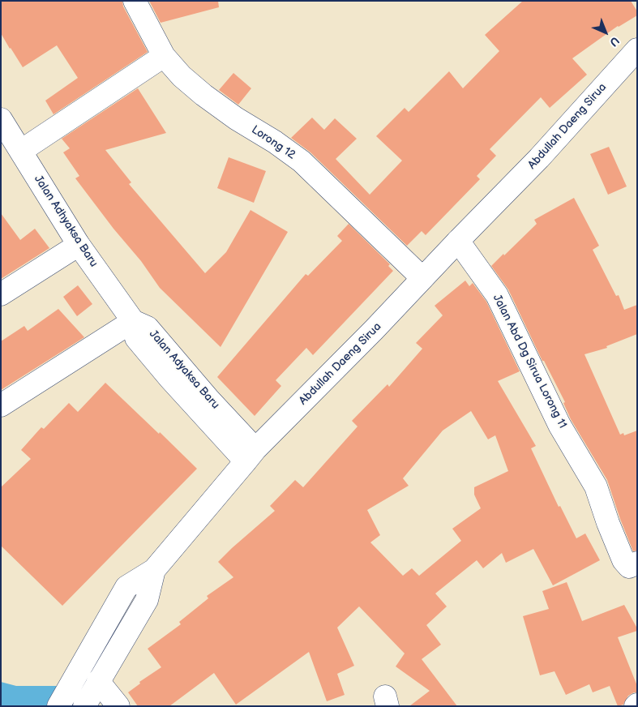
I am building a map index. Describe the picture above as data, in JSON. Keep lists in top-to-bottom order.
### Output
{
  "streets": {
    "street": [
      "Abdullah Daeng Sirua",
      "Lorong 12",
      "Jalan Adhyaksa Baru",
      "Jalan Abd Dg Sirua Lorong 11",
      "Jalan Adyaksa Baru"
    ]
  },
  "crossings": [
    ["Abdullah Daeng Sirua", "Lorong 12"],
    ["Abdullah Daeng Sirua", "Jalan Abd Dg Sirua Lorong 11"],
    ["Abdullah Daeng Sirua", "Jalan Adyaksa Baru"],
    ["Jalan Adhyaksa Baru", "Jalan Adyaksa Baru"]
  ],
  "north": "bottom right"
}
